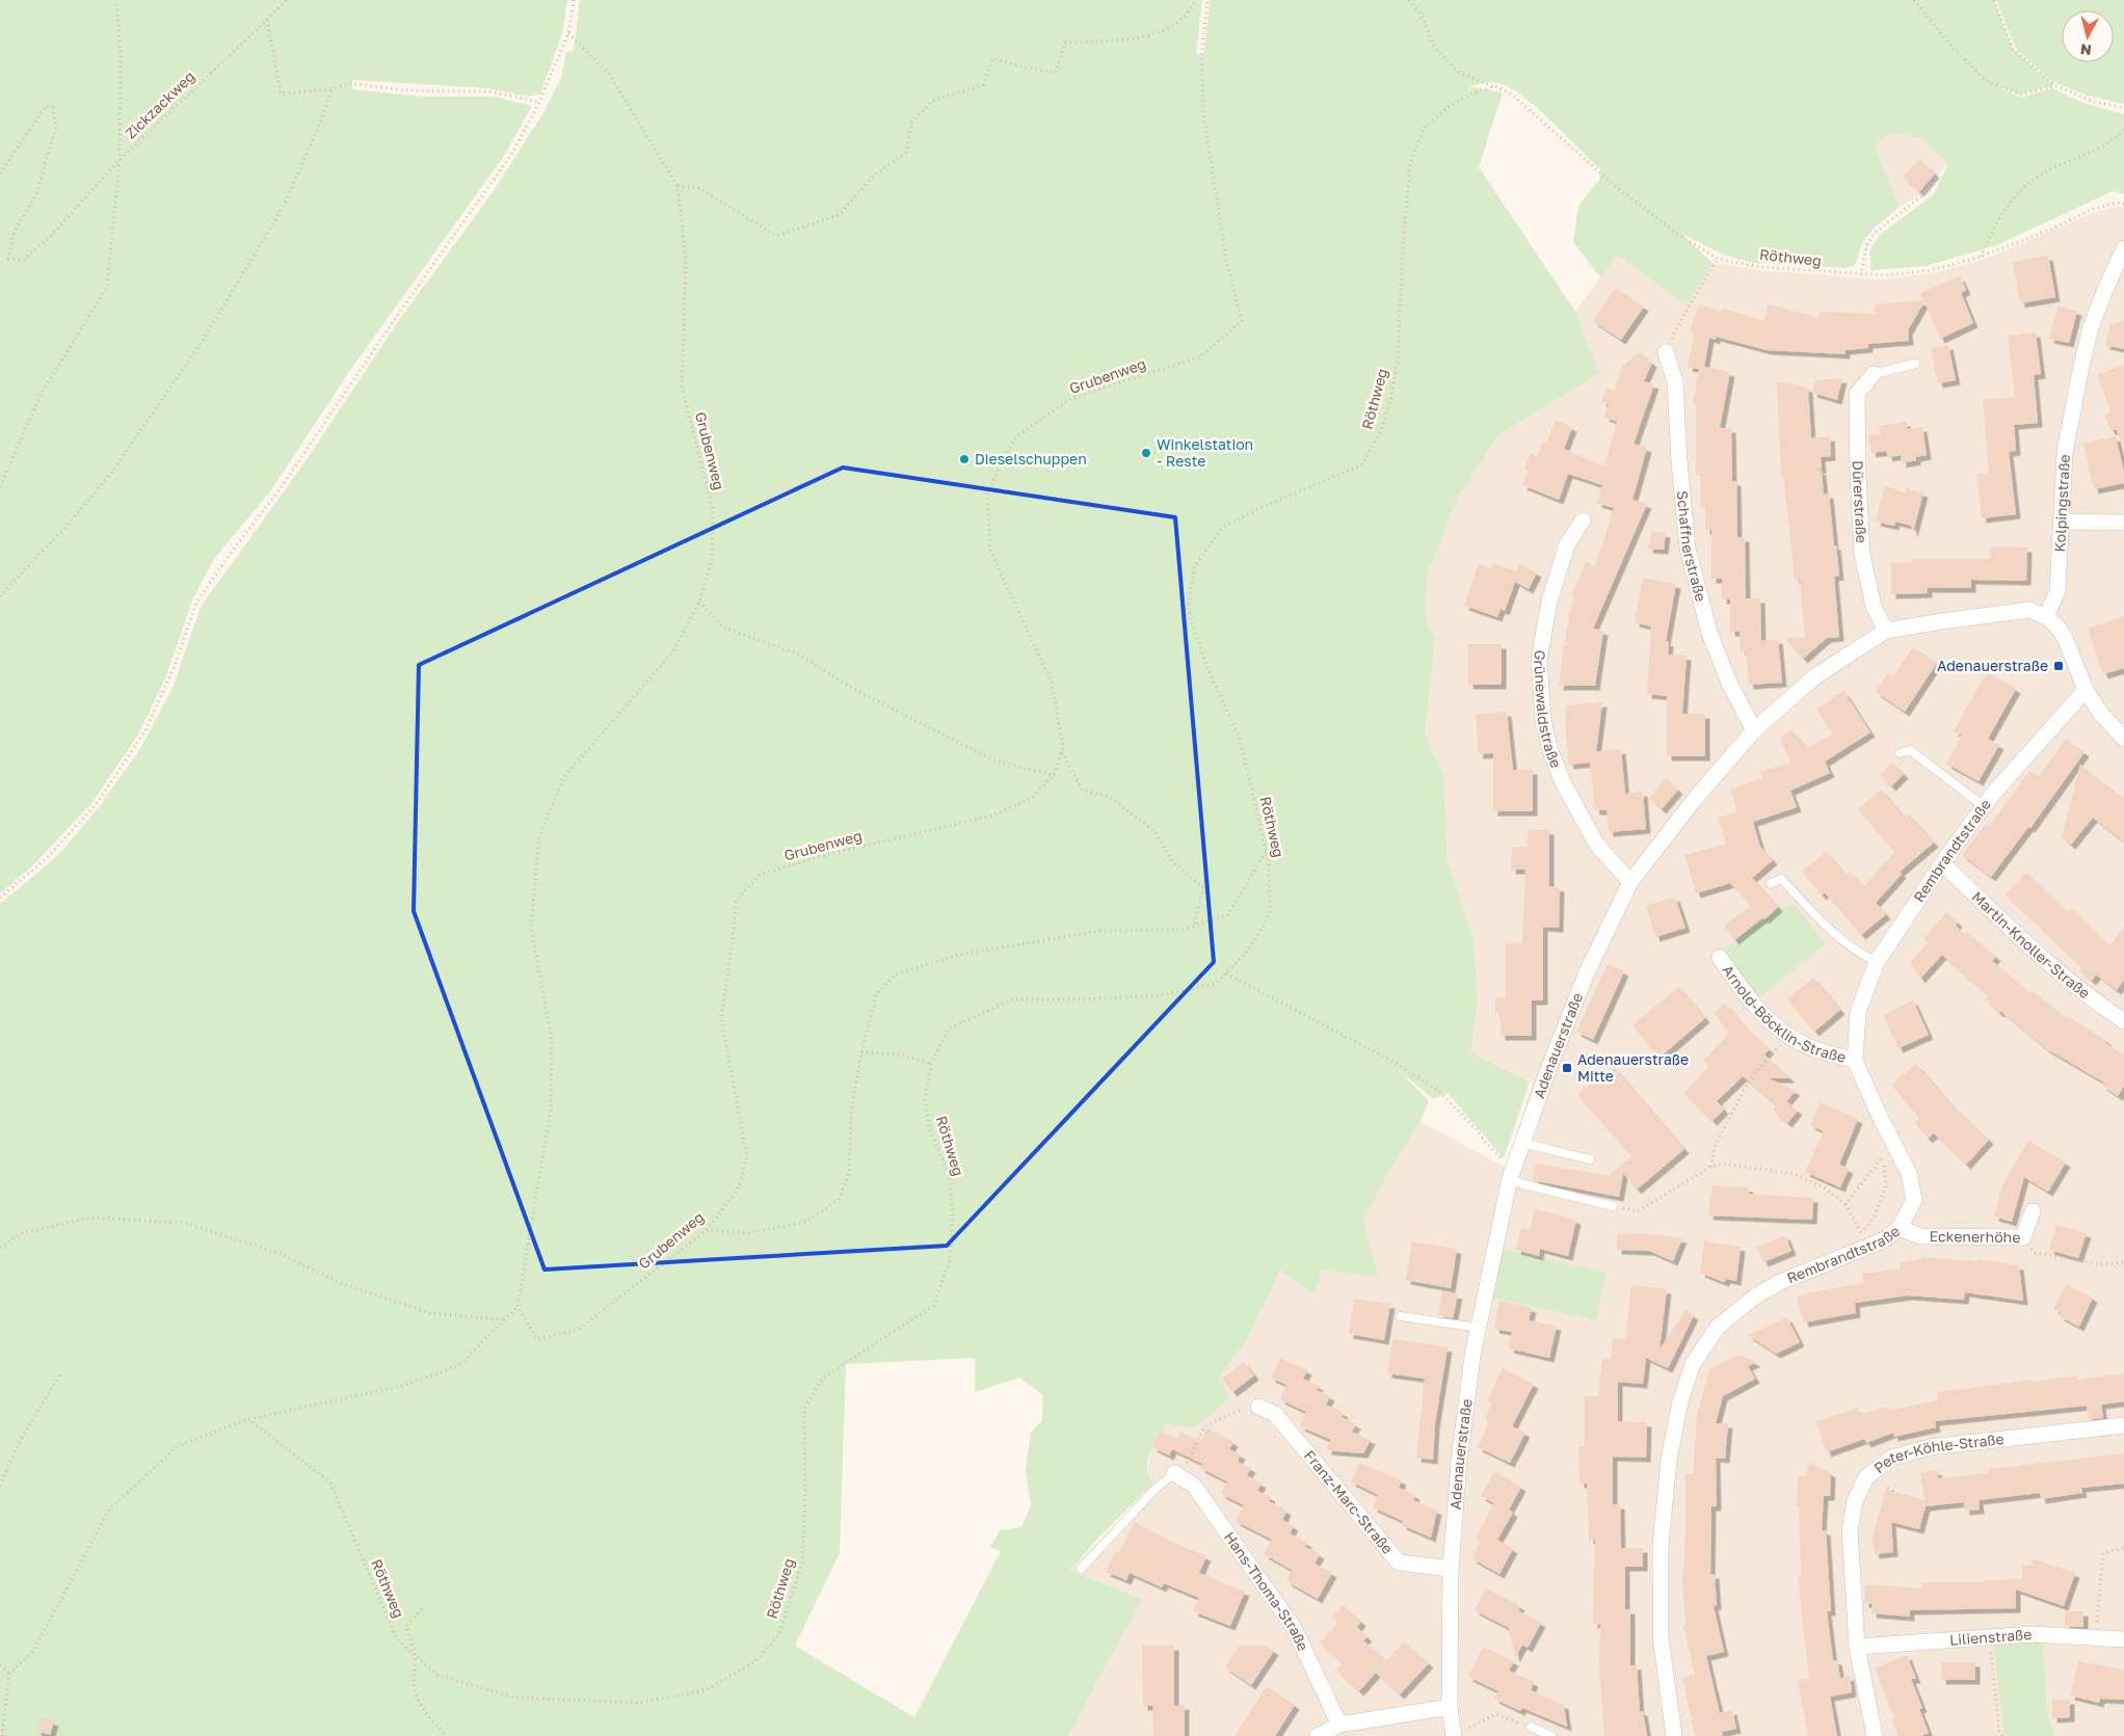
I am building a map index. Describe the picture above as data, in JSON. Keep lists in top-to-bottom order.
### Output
{
  "streets": {
    "street": [
      "Dürerstraße",
      "Kolpingstraße",
      "Schaffnerstraße",
      "Grünewaldstraße",
      "Rembrandtstraße",
      "Martin-Knoller-Straße",
      "Arnold-Böcklin-Straße",
      "Adenauerstraße",
      "Eckenerhöhe",
      "Peter-Köhle-Straße",
      "Franz-Marc-Straße",
      "Hans-Thoma-Straße",
      "Lilienstraße"
    ],
    "path": ["Zickzackweg", "Röthweg", "Grubenweg"]
  },
  "crossings": [
    ["Dürerstraße", "Adenauerstraße"],
    ["Kolpingstraße", "Adenauerstraße"],
    ["Schaffnerstraße", "Adenauerstraße"],
    ["Grünewaldstraße", "Adenauerstraße"],
    ["Rembrandtstraße", "Martin-Knoller-Straße"],
    ["Rembrandtstraße", "Arnold-Böcklin-Straße"],
    ["Rembrandtstraße", "Eckenerhöhe"],
    ["Adenauerstraße", "Franz-Marc-Straße"],
    ["Peter-Köhle-Straße", "Lilienstraße"]
  ],
  "places": {
    "other": ["Winkelstation - Reste", "Dieselschuppen"],
    "transit": ["Adenauerstraße", "Adenauerstraße Mitte"]
  },
  "north": "bottom"
}
